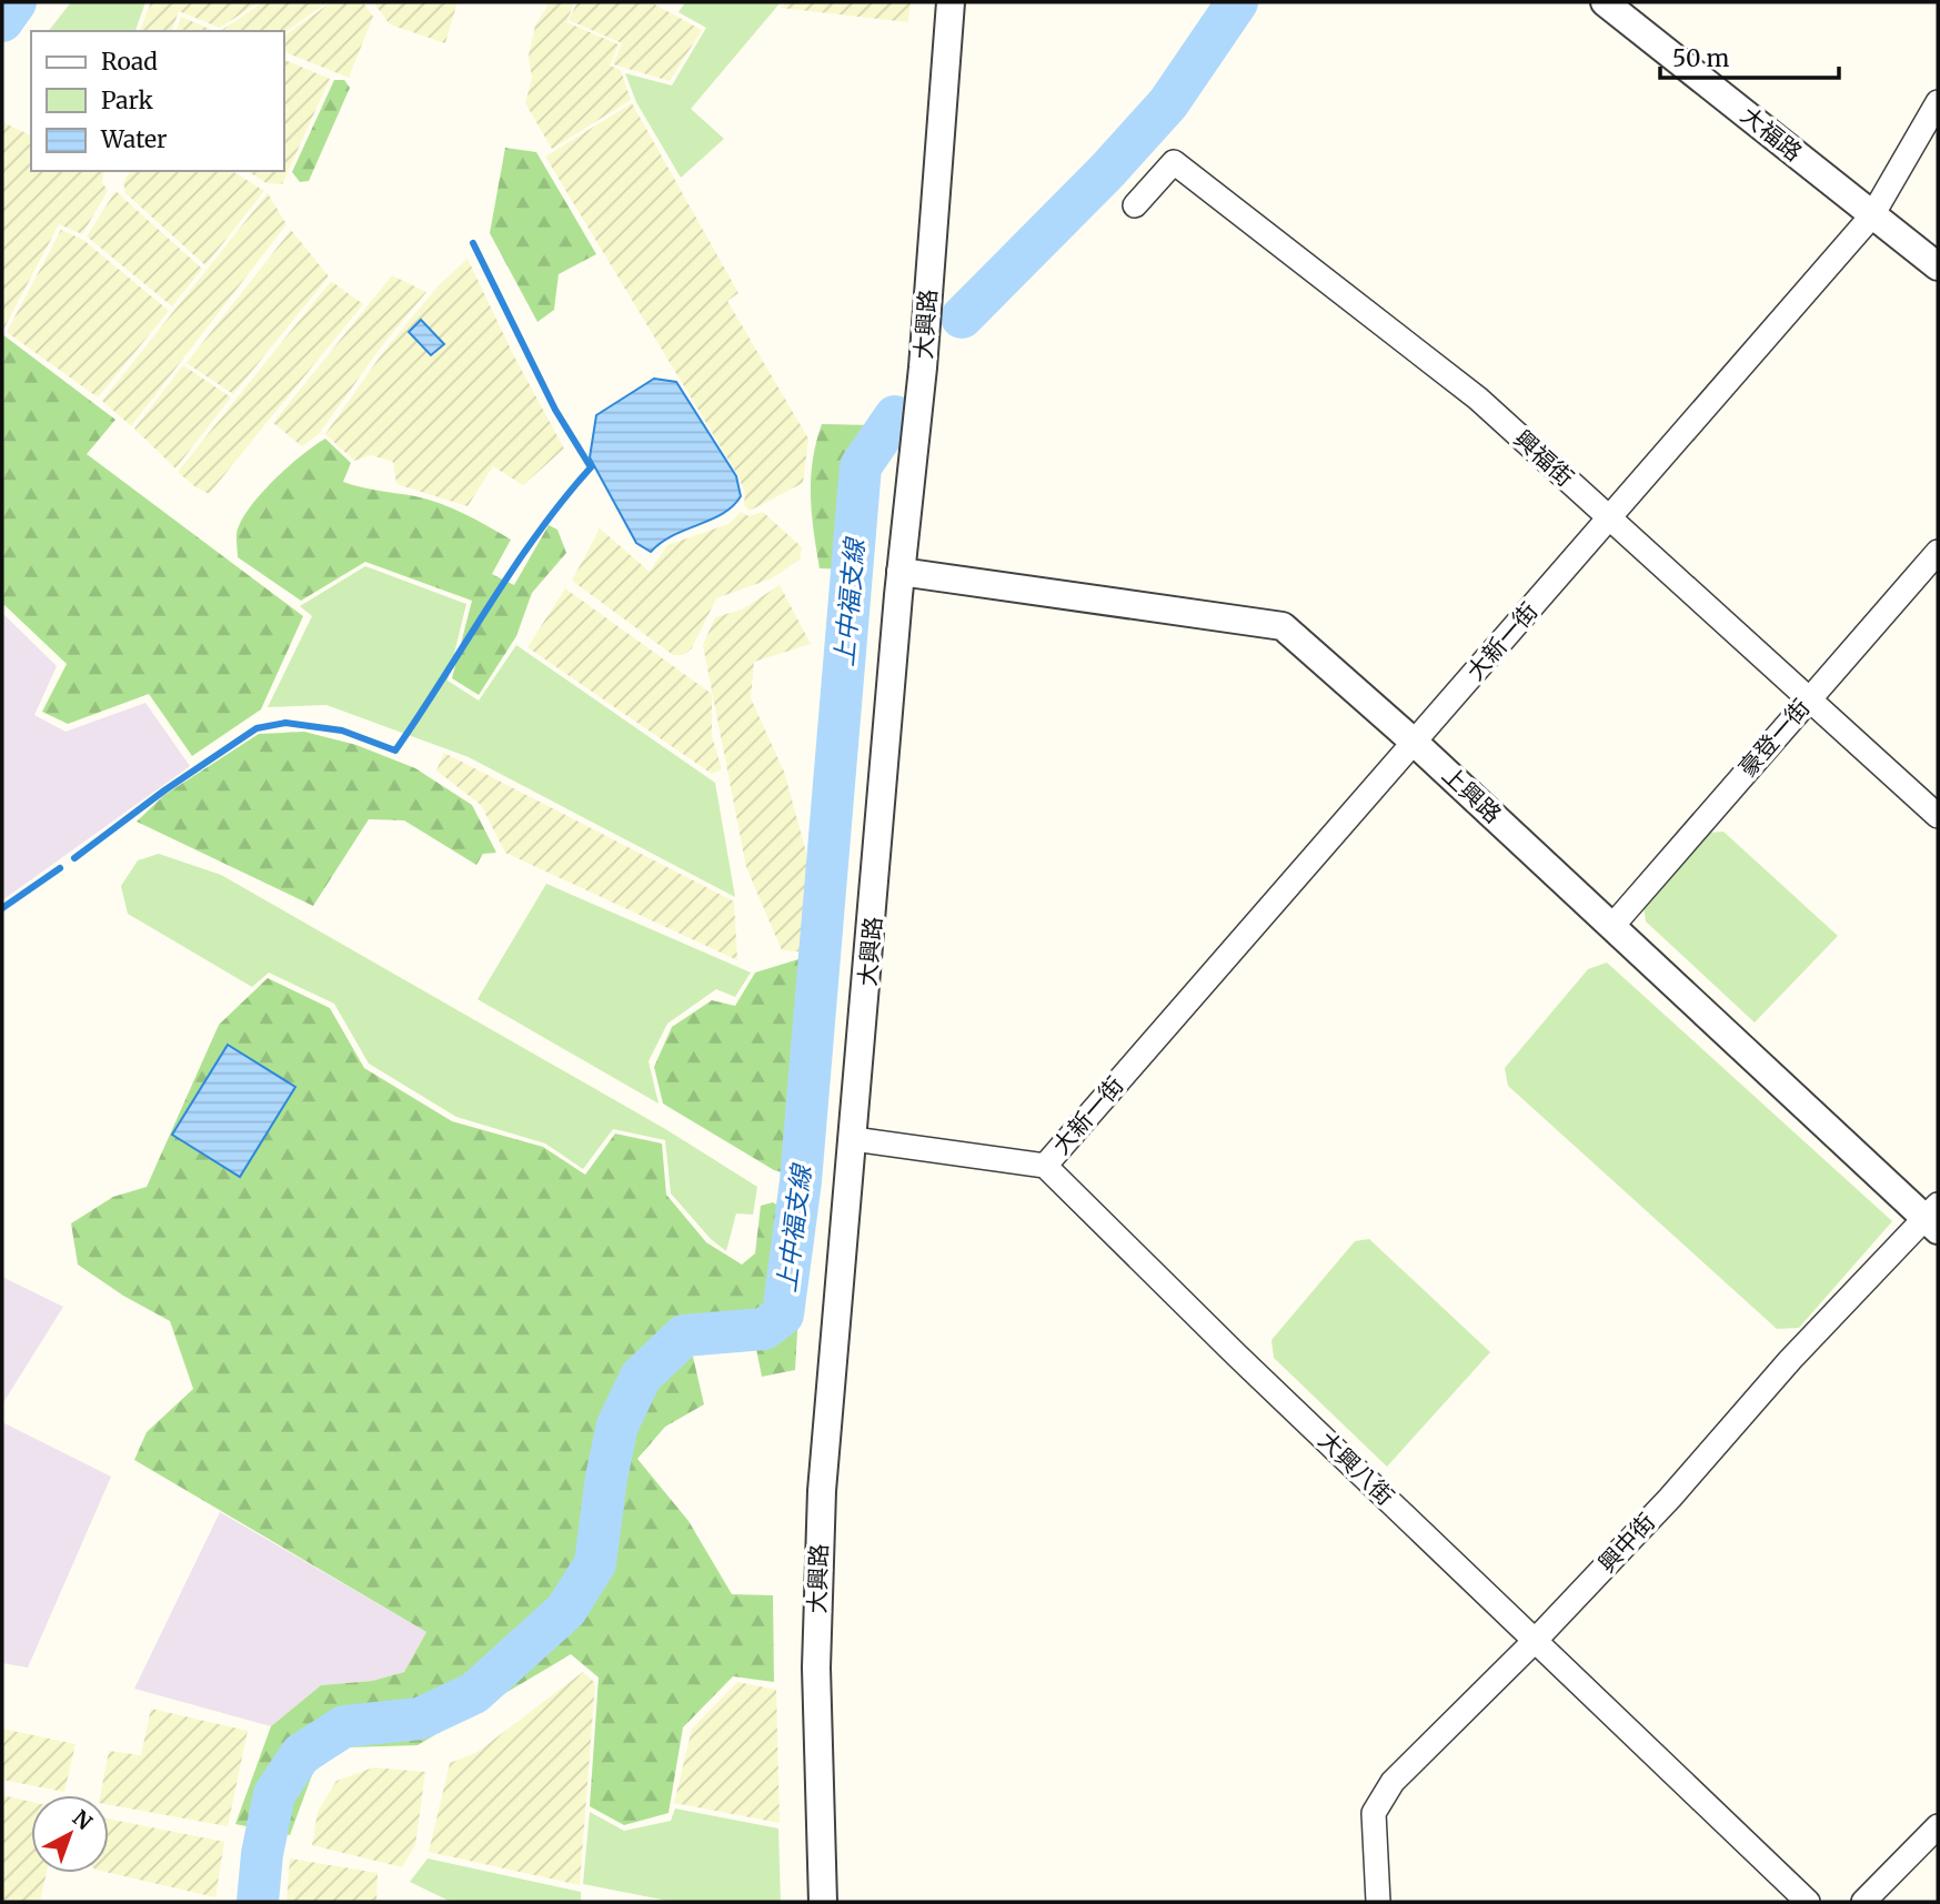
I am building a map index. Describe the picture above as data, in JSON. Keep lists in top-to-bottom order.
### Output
{
  "streets": {
    "street": [
      "大福路",
      "大興路",
      "興福街",
      "大新一街",
      "豪登一街",
      "上興路",
      "大興八街",
      "興中街"
    ]
  },
  "crossings": [
    ["大福路", "大新一街"],
    ["大興路", "上興路"],
    ["興福街", "大新一街"],
    ["興福街", "豪登一街"],
    ["大新一街", "上興路"],
    ["大新一街", "大興八街"],
    ["豪登一街", "上興路"],
    ["上興路", "興中街"],
    ["大興八街", "興中街"]
  ],
  "water": ["上中福支線"],
  "legend": ["Road", "Park", "Water"],
  "scale_bar": "50 m",
  "north": "top right"
}
